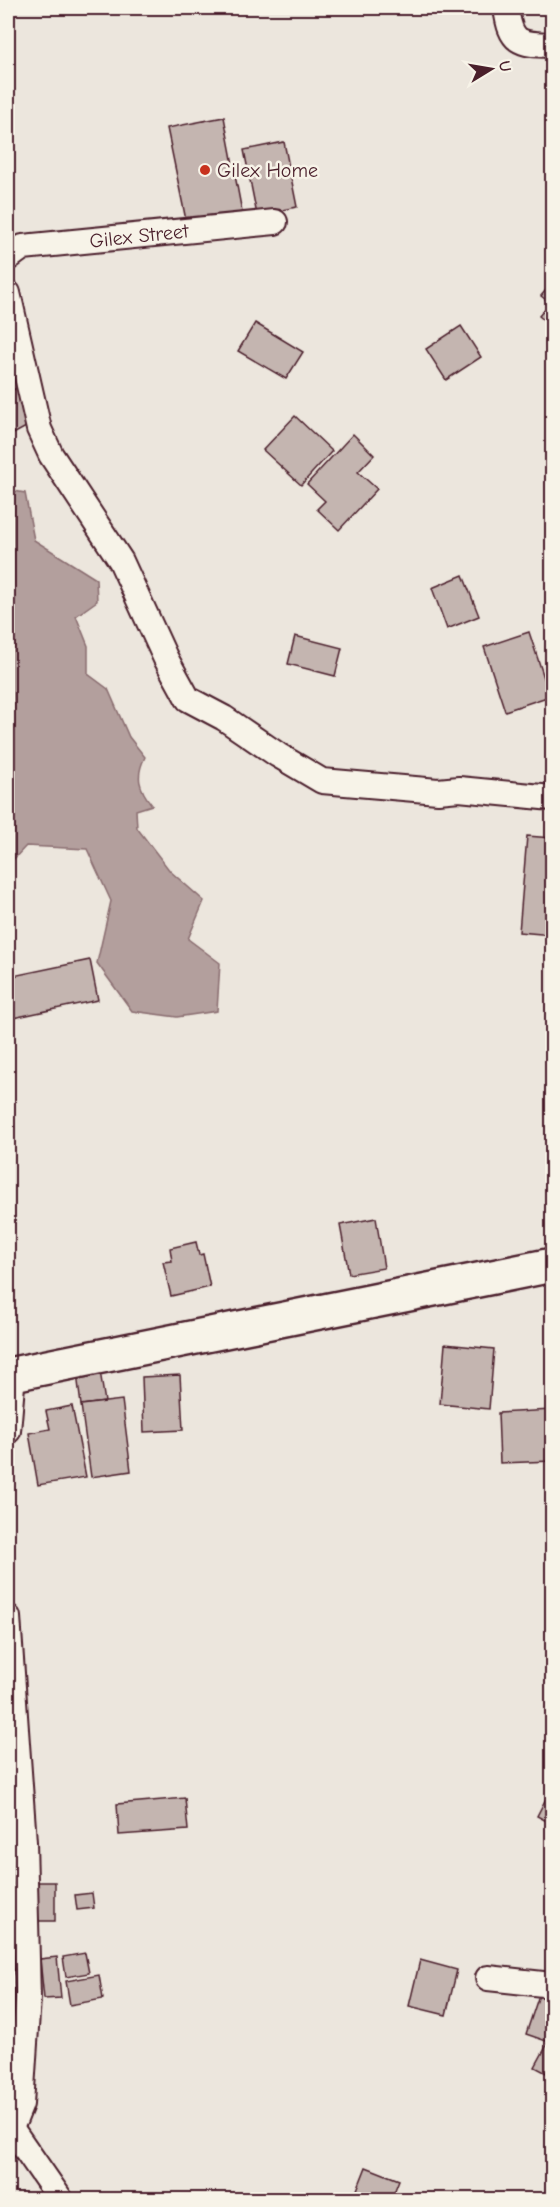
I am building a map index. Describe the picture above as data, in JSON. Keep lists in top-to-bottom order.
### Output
{
  "streets": {
    "street": ["Gilex Street"]
  },
  "places": ["Gilex Home"],
  "north": "right"
}
